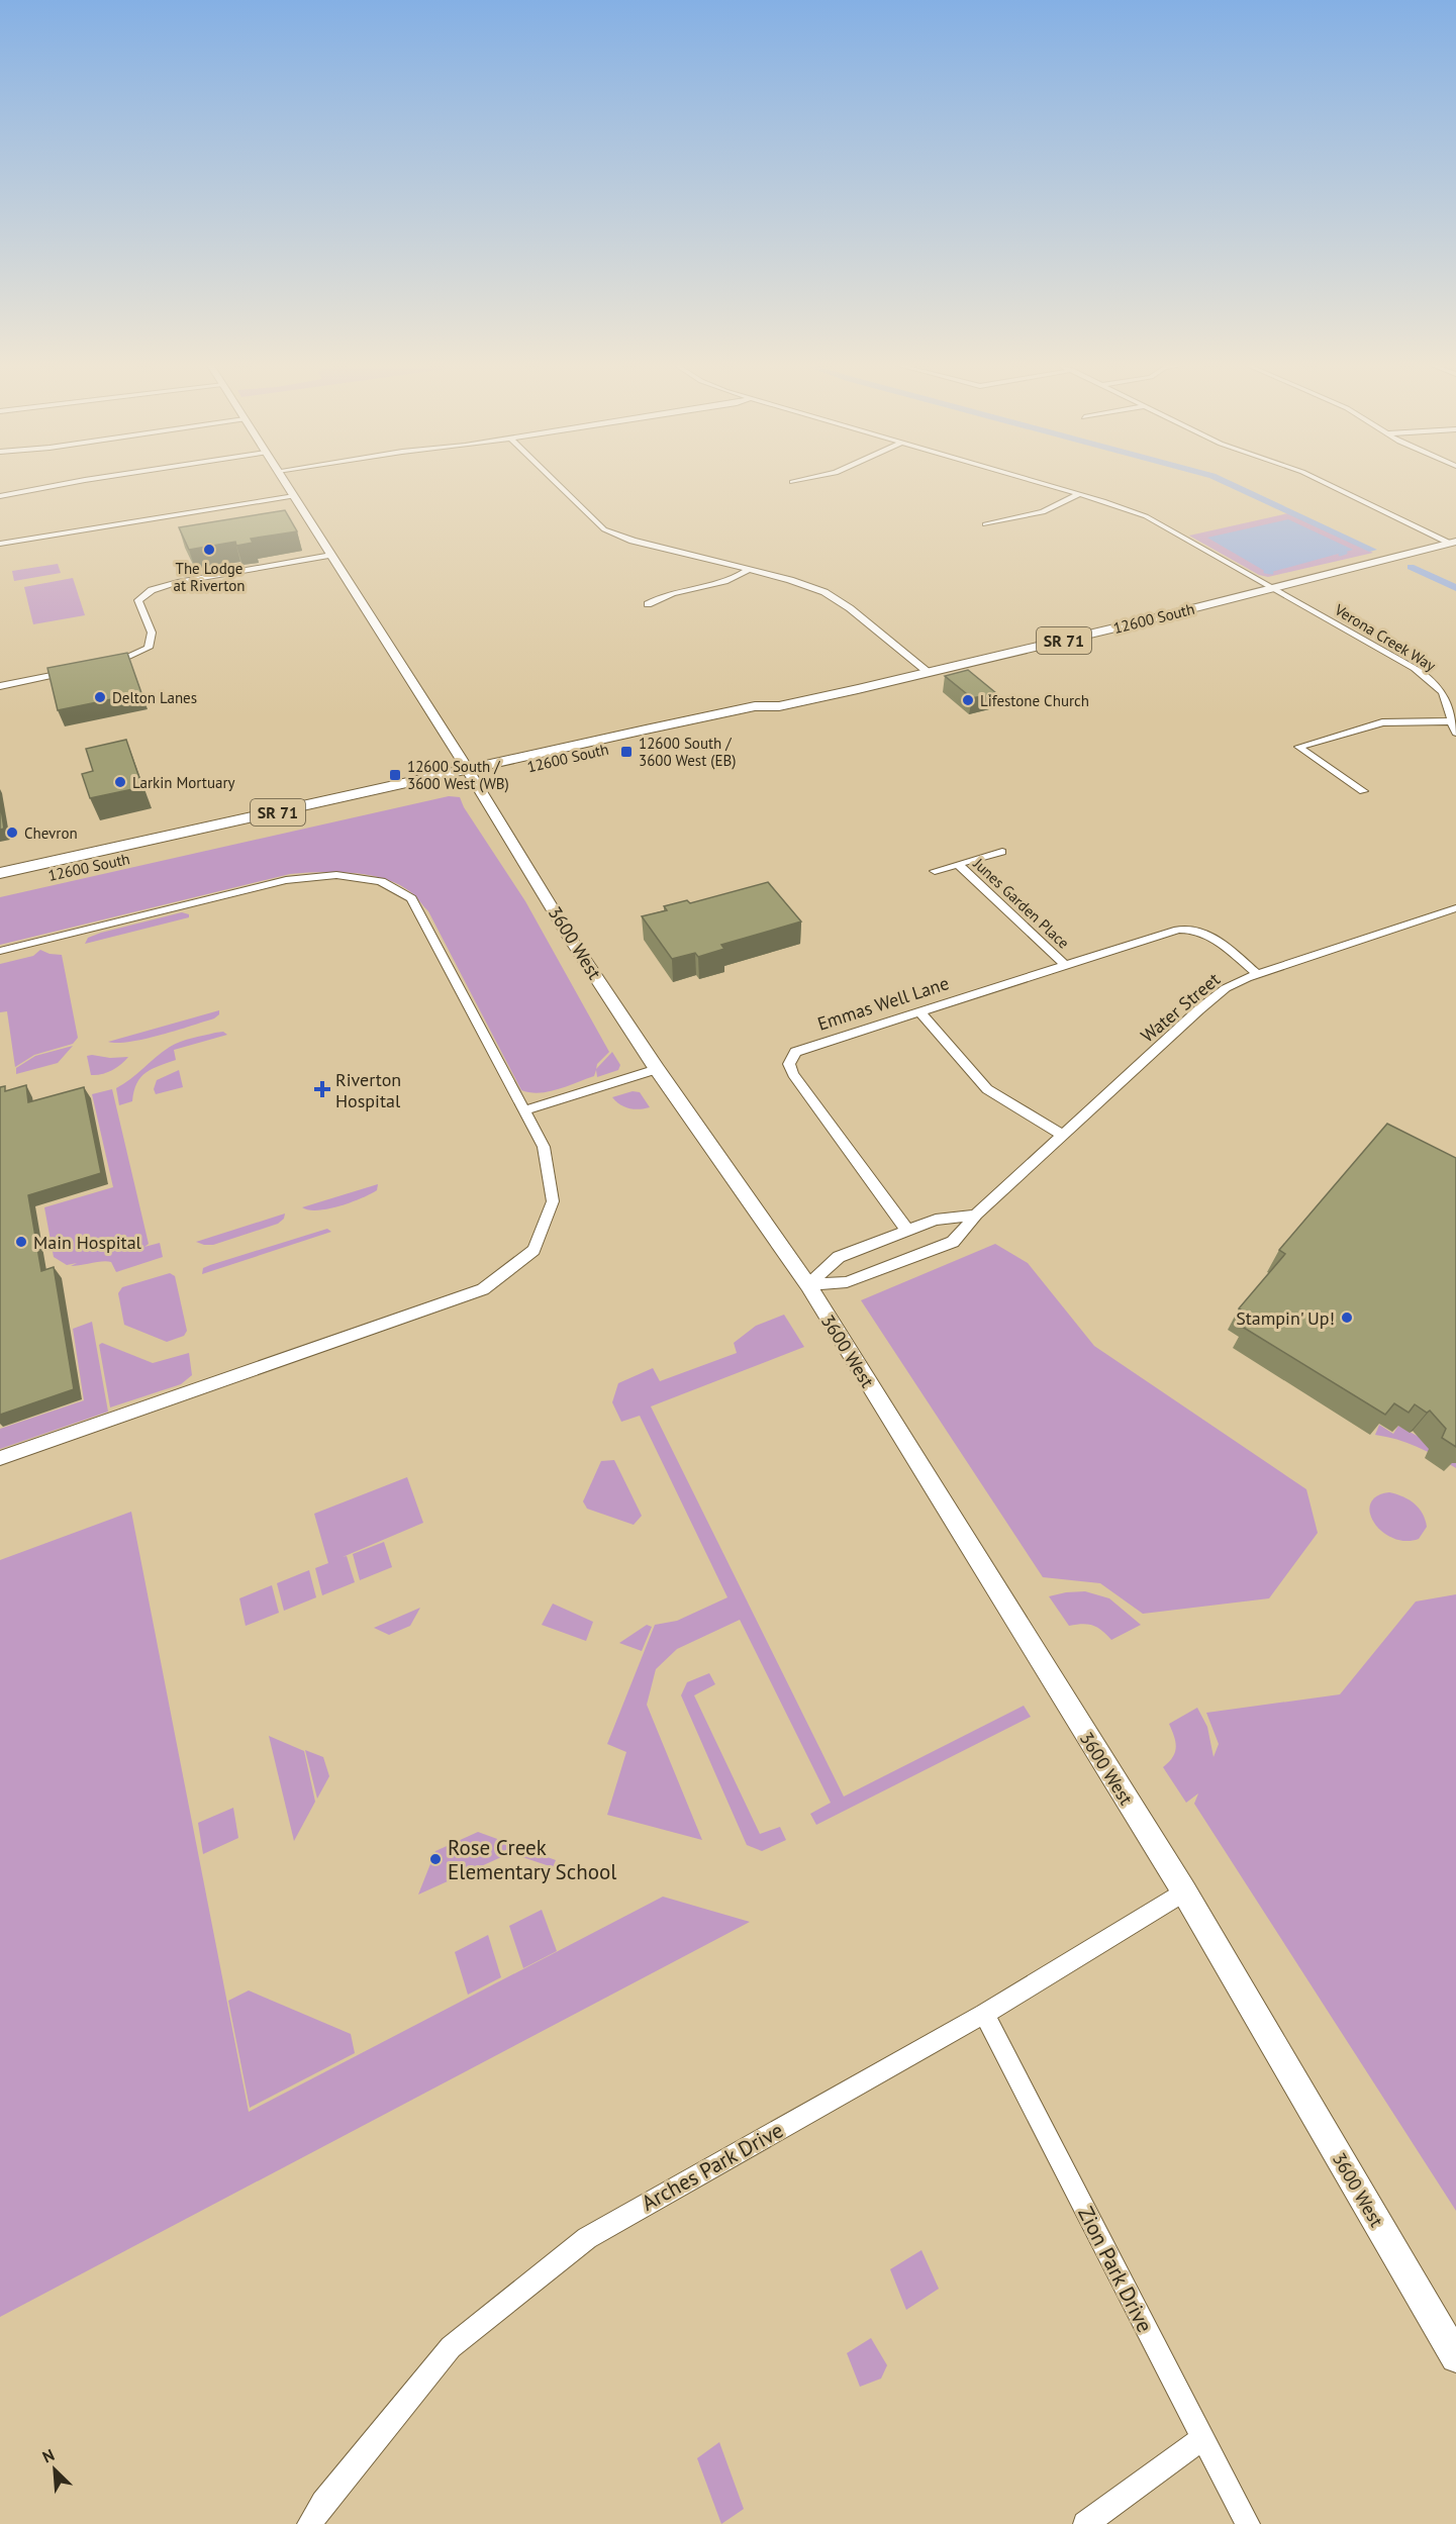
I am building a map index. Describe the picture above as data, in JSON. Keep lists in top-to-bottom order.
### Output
{
  "streets": {
    "main road": ["12600 South", "SR 71", "3600 West"],
    "street": [
      "Verona Creek Way",
      "Junes Garden Place",
      "Emmas Well Lane",
      "Water Street",
      "Arches Park Drive",
      "Zion Park Drive"
    ]
  },
  "crossings": [
    ["12600 South", "Verona Creek Way"],
    ["12600 South", "3600 West"],
    ["Junes Garden Place", "Emmas Well Lane"],
    ["3600 West", "Water Street"],
    ["3600 West", "Arches Park Drive"],
    ["Emmas Well Lane", "Water Street"],
    ["Arches Park Drive", "Zion Park Drive"]
  ],
  "places": {
    "other": [
      "The Lodge at Riverton",
      "Delton Lanes",
      "Lifestone Church",
      "Larkin Mortuary",
      "Chevron",
      "Main Hospital",
      "Stampin' Up!",
      "Rose Creek Elementary School"
    ],
    "transit": ["12600 South / 3600 West (EB)", "12600 South / 3600 West (WB)"],
    "health": ["Riverton Hospital"]
  },
  "north": "top left"
}
